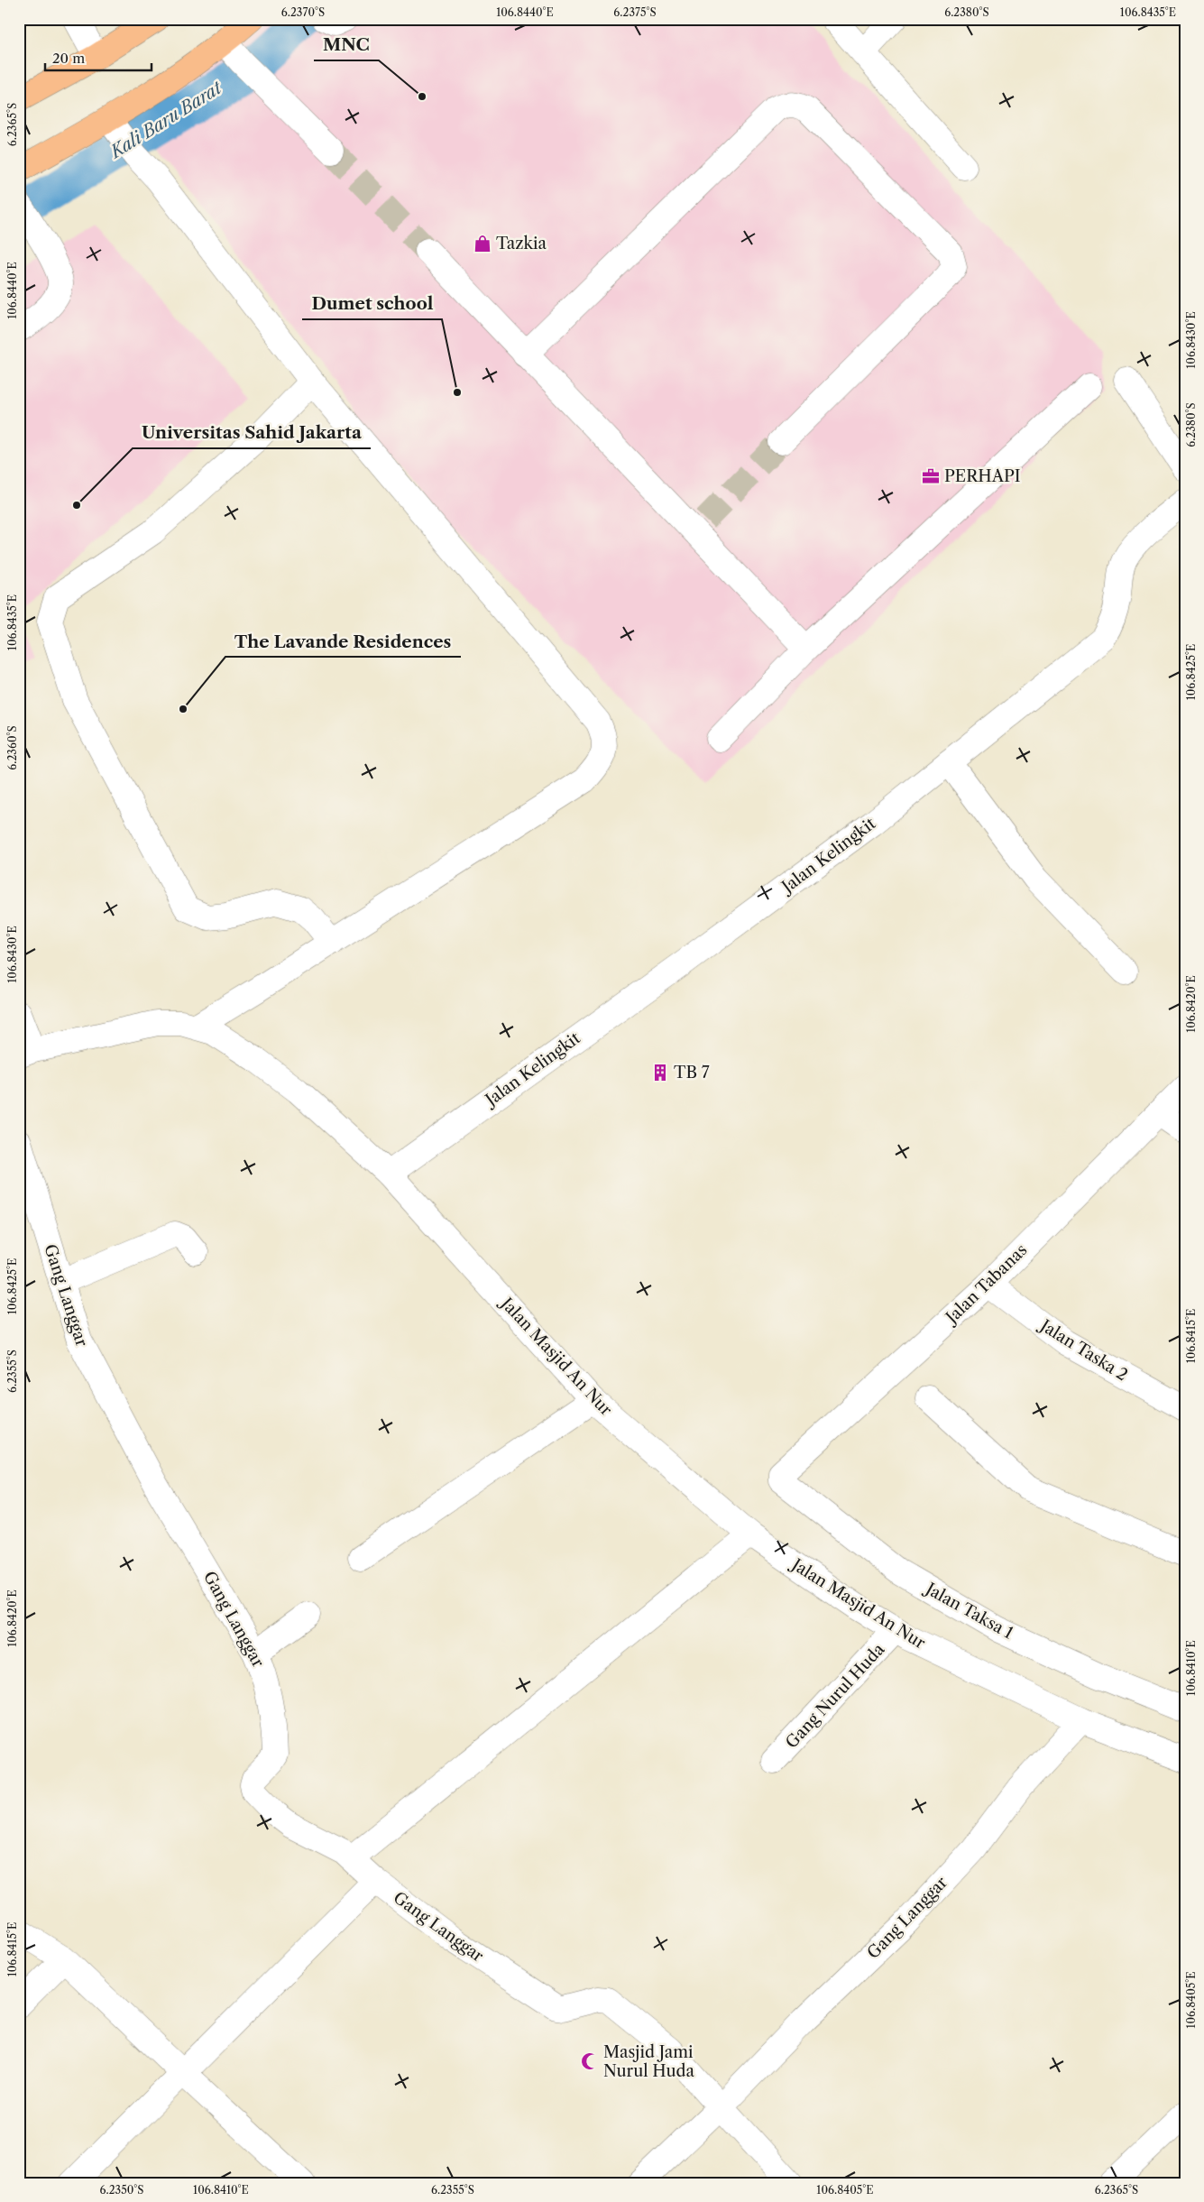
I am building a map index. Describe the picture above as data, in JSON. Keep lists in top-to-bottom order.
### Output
{
  "streets": {
    "street": [
      "Jalan Kelingkit",
      "Jalan Tabanas",
      "Gang Langgar",
      "Jalan Taska 2",
      "Jalan Masjid An Nur",
      "Jalan Taksa 1",
      "Gang Nurul Huda"
    ]
  },
  "crossings": [
    ["Jalan Kelingkit", "Jalan Masjid An Nur"],
    ["Jalan Tabanas", "Jalan Taska 2"],
    ["Jalan Tabanas", "Jalan Taksa 1"],
    ["Gang Langgar", "Jalan Masjid An Nur"],
    ["Jalan Masjid An Nur", "Gang Nurul Huda"]
  ],
  "water": ["Kali Baru Barat"],
  "places": {
    "other": [
      "MNC",
      "Dumet school",
      "Universitas Sahid Jakarta",
      "The Lavande Residences"
    ],
    "shop": ["Tazkia"],
    "office": ["PERHAPI"],
    "building": ["TB 7"],
    "mosque": ["Masjid Jami Nurul Huda"]
  },
  "scale_bar": "20 m",
  "coordinates": [
    "6.2370°S",
    "106.8440°E",
    "6.2375°S",
    "6.2380°S",
    "106.8435°E",
    "6.2365°S",
    "106.8430°E",
    "106.8425°E",
    "6.2360°S",
    "106.8420°E",
    "106.8415°E",
    "6.2355°S",
    "106.8410°E",
    "106.8405°E",
    "6.2350°S"
  ]
}
